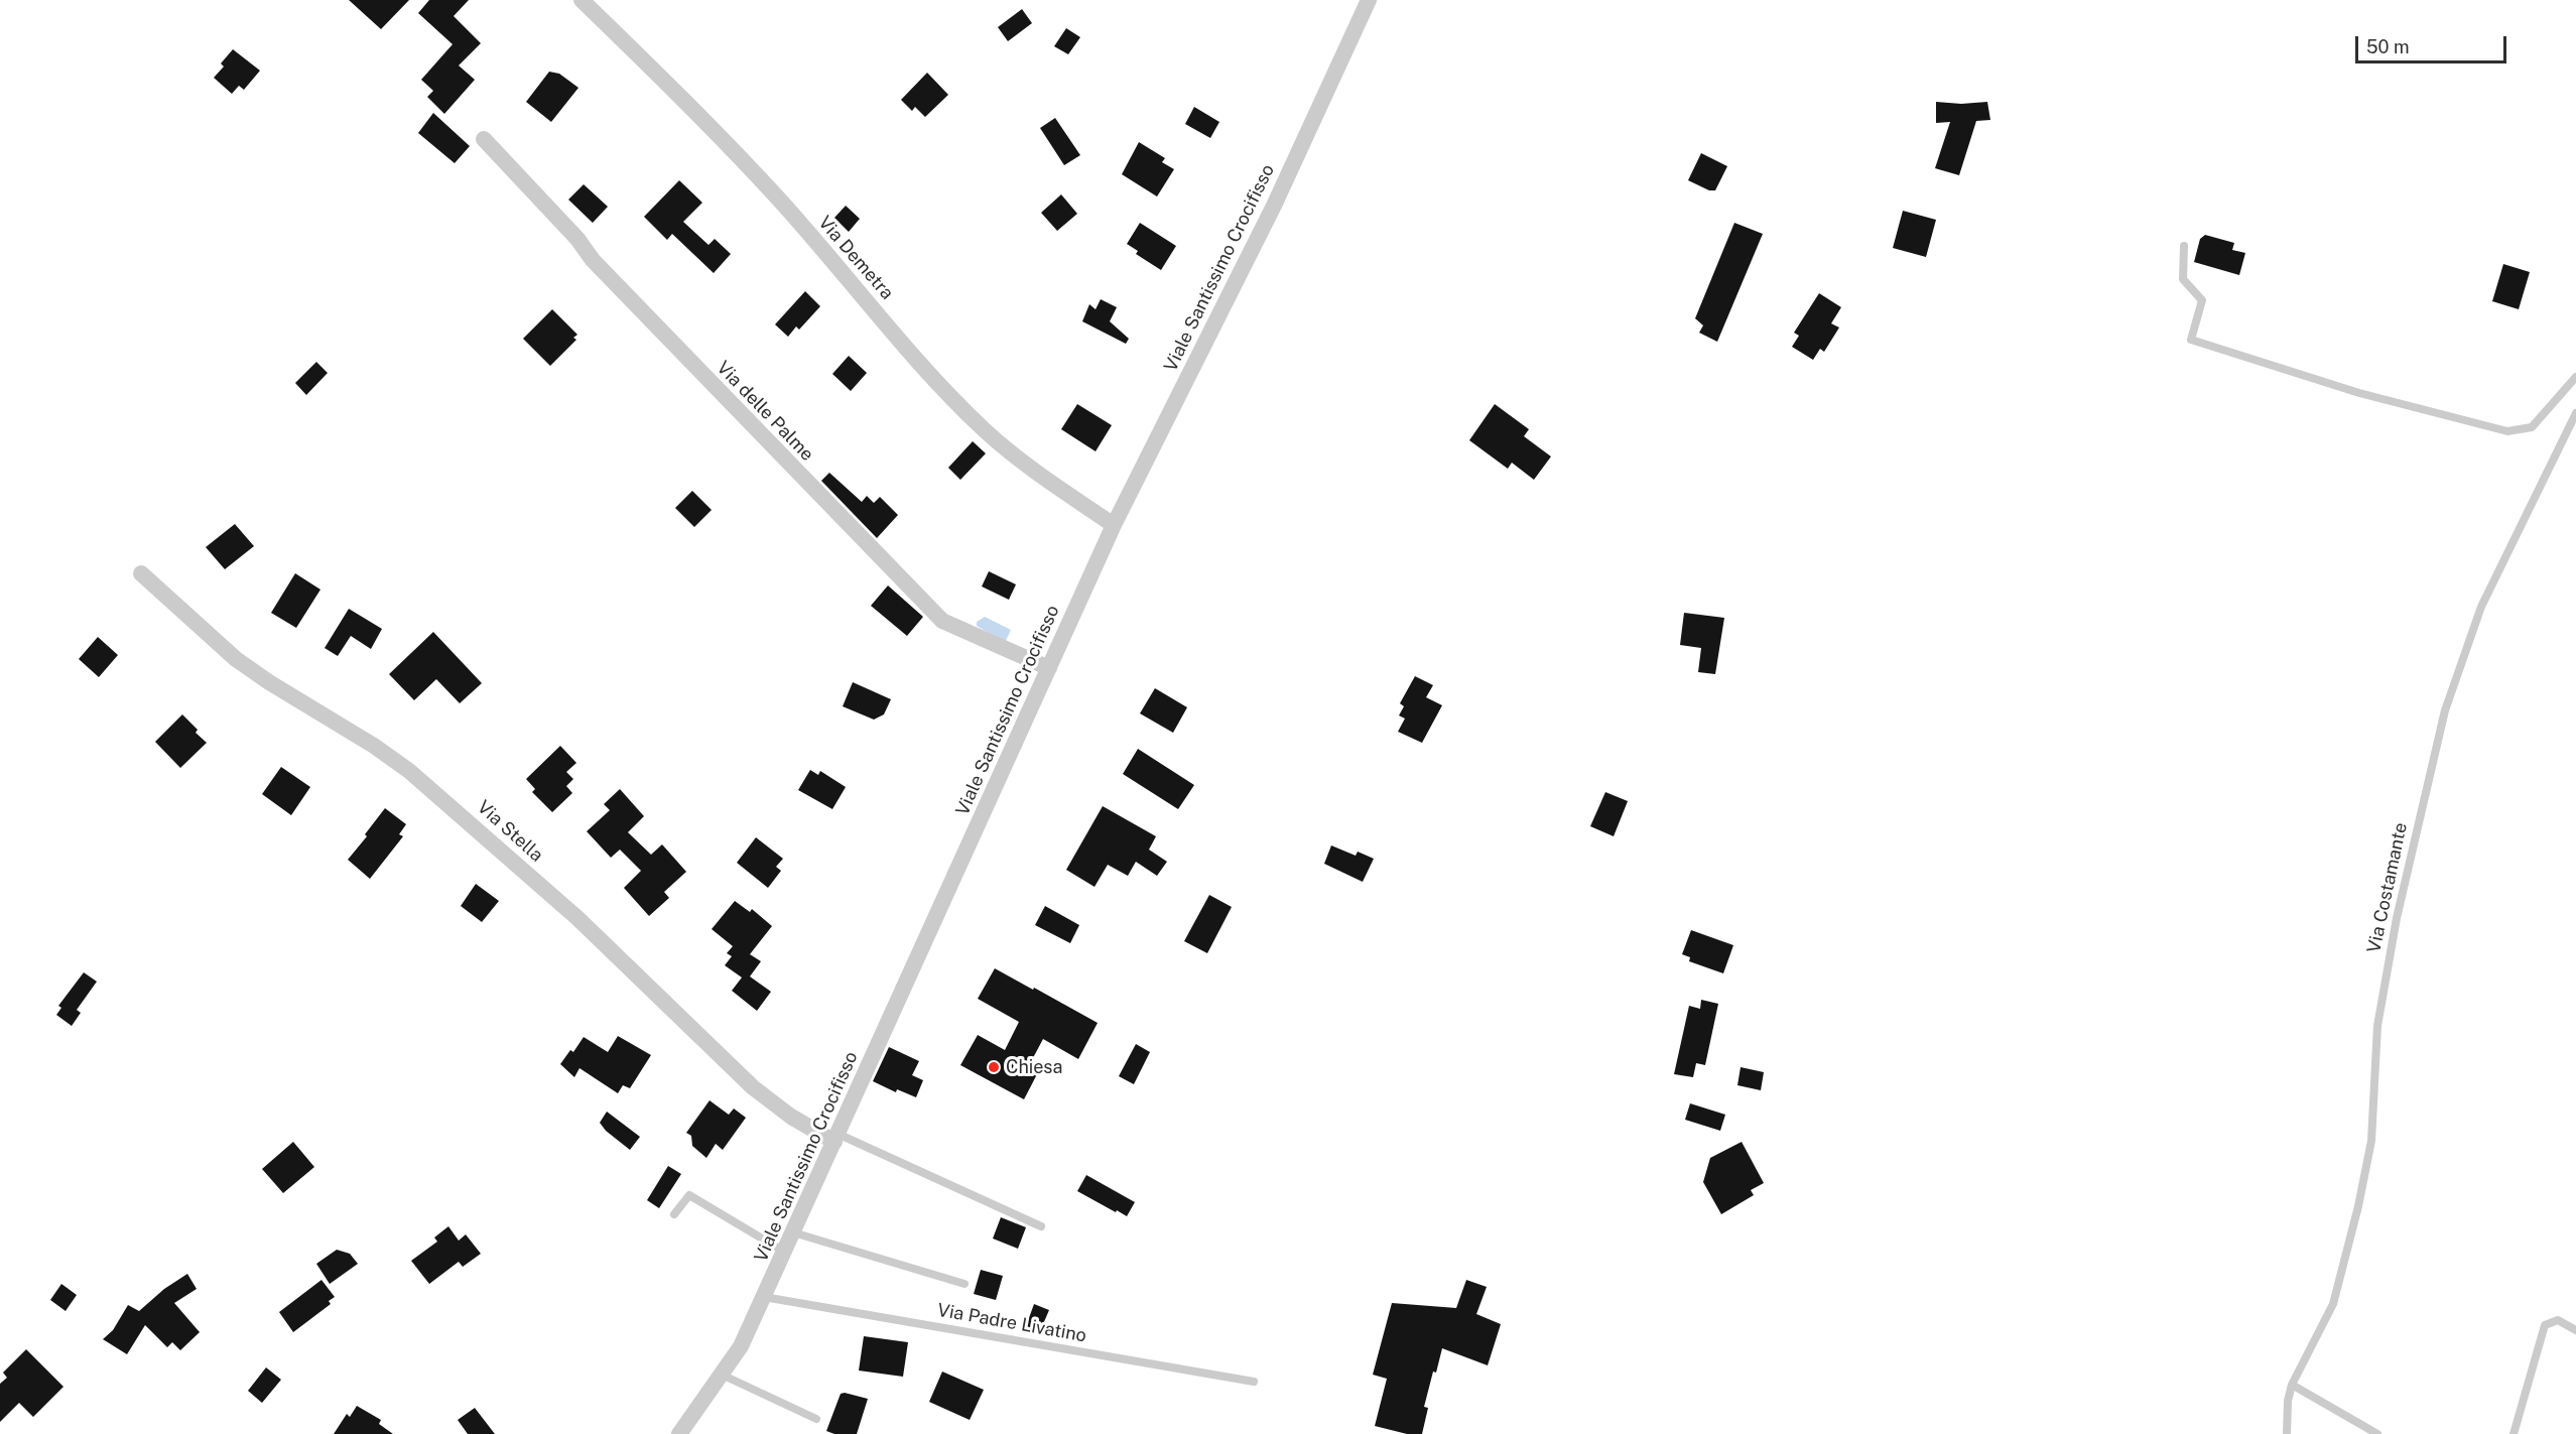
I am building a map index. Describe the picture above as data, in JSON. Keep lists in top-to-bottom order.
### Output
{
  "streets": {
    "street": [
      "Via Demetra",
      "Viale Santissimo Crocifisso",
      "Via delle Palme",
      "Via Stella"
    ],
    "lane": ["Via Costamante", "Via Padre Livatino"]
  },
  "crossings": [
    ["Via Demetra", "Viale Santissimo Crocifisso"],
    ["Viale Santissimo Crocifisso", "Via delle Palme"],
    ["Viale Santissimo Crocifisso", "Via Stella"],
    ["Viale Santissimo Crocifisso", "Via Padre Livatino"]
  ],
  "places": ["Chiesa"],
  "scale_bar": "50 m"
}
